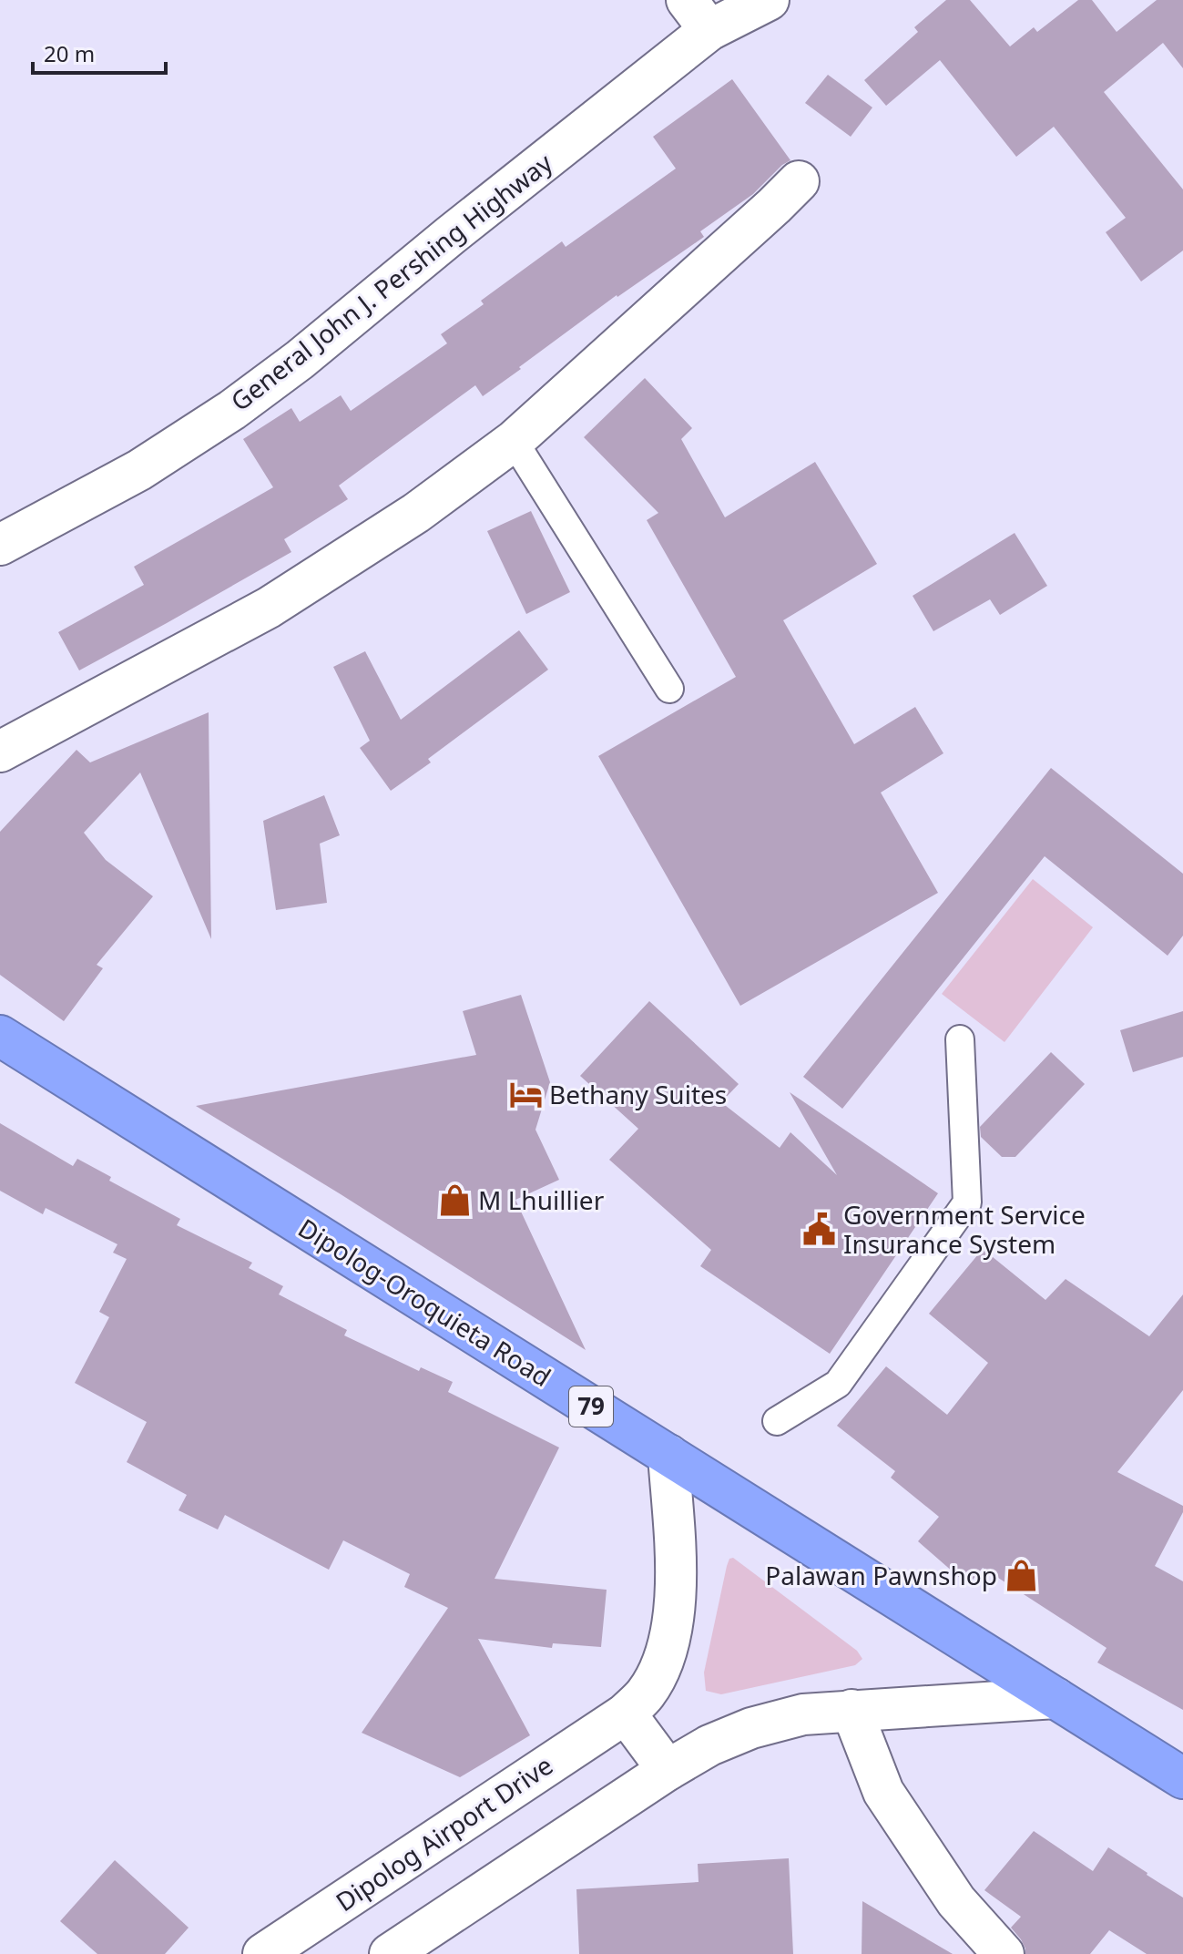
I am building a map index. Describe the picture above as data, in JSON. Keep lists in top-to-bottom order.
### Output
{
  "streets": {
    "highway": ["Dipolog-Oroquieta Road", "79"],
    "main road": ["General John J. Pershing Highway", "Dipolog Airport Drive"]
  },
  "crossings": [
    ["Dipolog-Oroquieta Road", "Dipolog Airport Drive"]
  ],
  "places": {
    "hotel": ["Bethany Suites"],
    "shop": ["M Lhuillier", "Palawan Pawnshop"],
    "public building": ["Government Service Insurance System"]
  },
  "scale_bar": "20 m"
}
